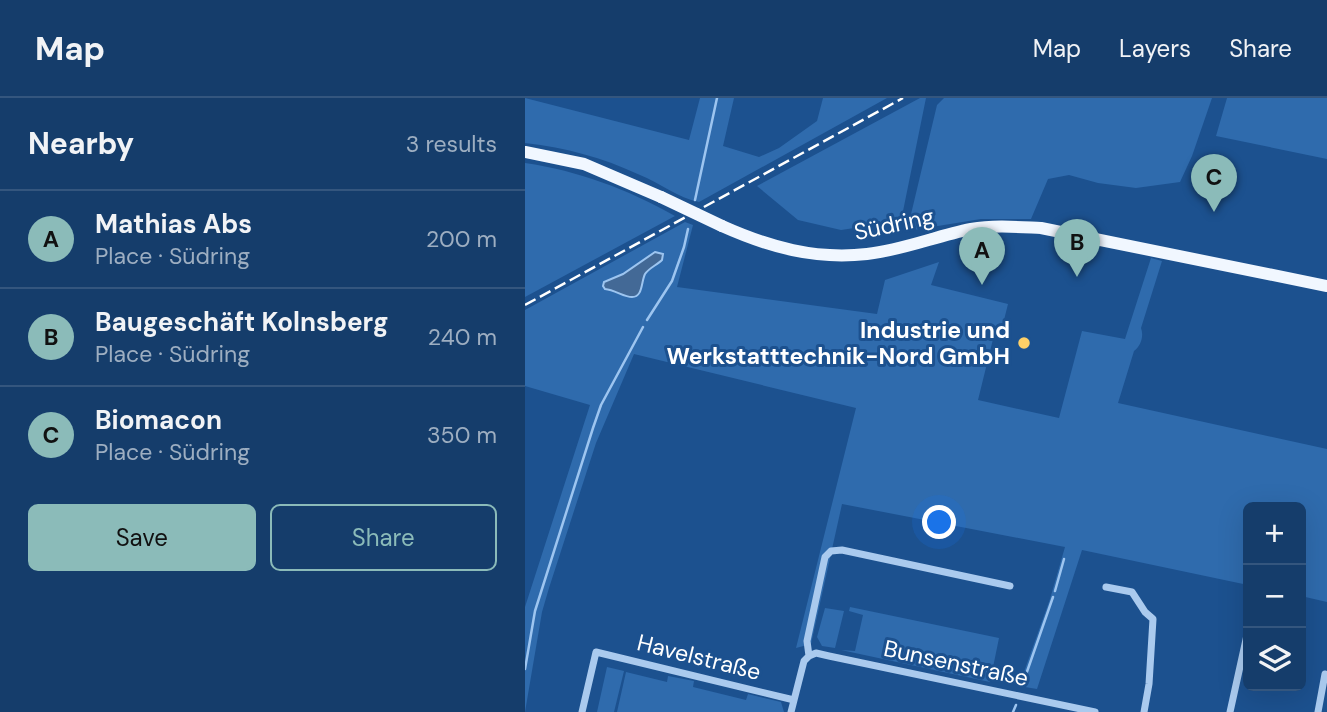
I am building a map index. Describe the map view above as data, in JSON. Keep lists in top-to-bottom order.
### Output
{
  "streets": {
    "main road": ["Südring"],
    "street": ["Havelstraße", "Bunsenstraße"]
  },
  "places": ["Industrie und Werkstatttechnik-Nord GmbH"],
  "page": {
    "header": "Map",
    "nav": ["Map", "Layers", "Share"],
    "heading": ["Nearby", "3 results"],
    "pins": ["C", "B", "A"],
    "list": [
      {
        "mark": "A",
        "name": "Mathias Abs",
        "note": "Place · Südring",
        "value": "200 m"
      },
      {
        "mark": "B",
        "name": "Baugeschäft Kolnsberg",
        "note": "Place · Südring",
        "value": "240 m"
      },
      {
        "mark": "C",
        "name": "Biomacon",
        "note": "Place · Südring",
        "value": "350 m"
      }
    ],
    "buttons": ["Save", "Share"],
    "map_buttons": ["+", "−"]
  }
}
